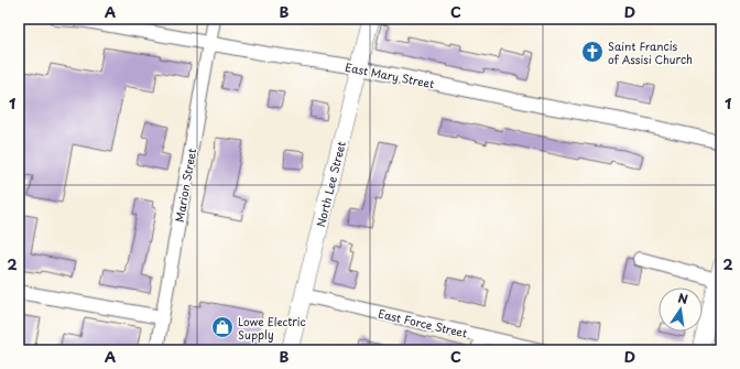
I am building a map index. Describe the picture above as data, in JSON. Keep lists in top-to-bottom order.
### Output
{
  "streets": {
    "street": [
      "East Mary Street",
      "North Lee Street",
      "Marion Street",
      "East Force Street"
    ]
  },
  "crossings": [
    ["East Mary Street", "North Lee Street"],
    ["East Mary Street", "Marion Street"],
    ["North Lee Street", "East Force Street"]
  ],
  "places": {
    "church": ["Saint Francis of Assisi Church"],
    "shop": ["Lowe Electric Supply"]
  },
  "north": "top",
  "grid": {
    "columns": [
      "A",
      "B",
      "C",
      "D"
    ],
    "rows": ["1", "2"]
  }
}
